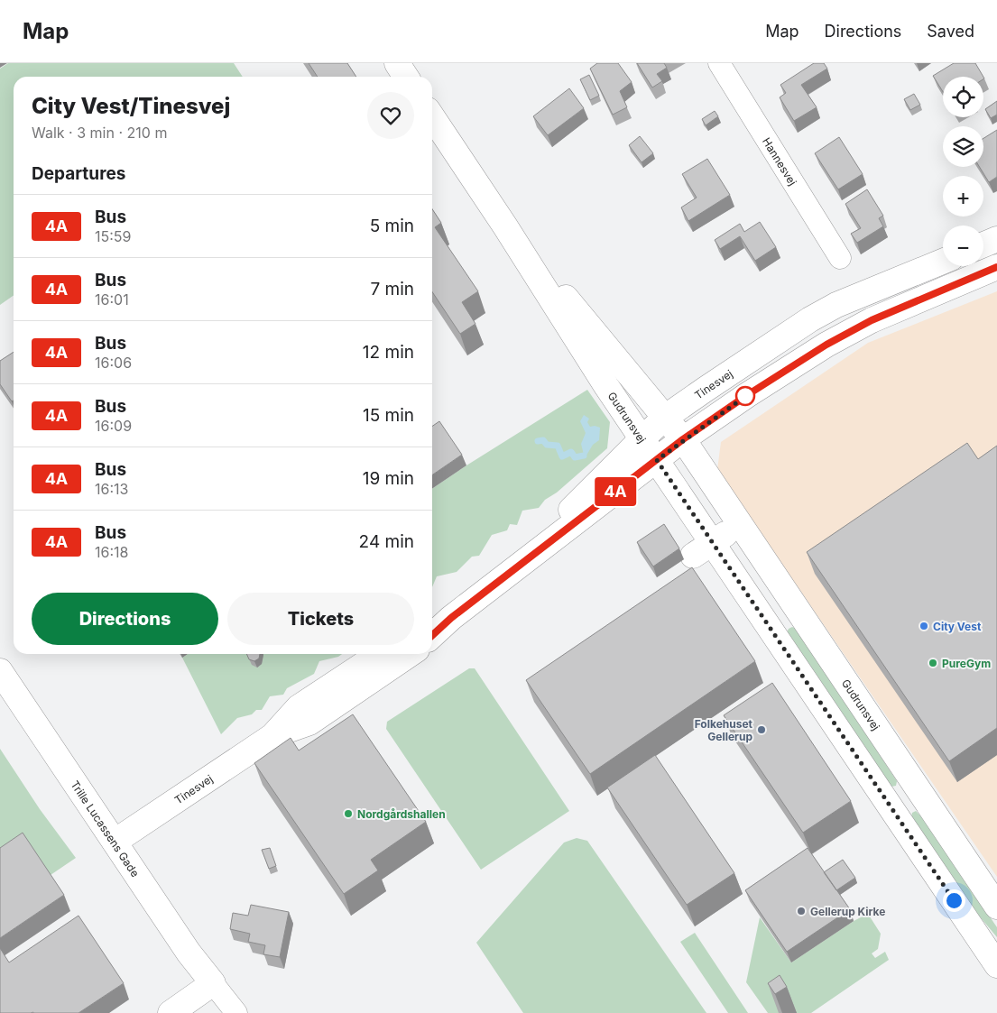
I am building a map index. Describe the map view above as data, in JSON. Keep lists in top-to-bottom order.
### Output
{
  "streets": {
    "street": [
      "Hannesvej",
      "Tinesvej",
      "Gudrunsvej",
      "Trille Lucassens Gade"
    ]
  },
  "crossings": [
    ["Tinesvej", "Gudrunsvej"],
    ["Tinesvej", "Trille Lucassens Gade"]
  ],
  "places": [
    "City Vest",
    "PureGym",
    "Folkehuset Gellerup",
    "Nordgårdshallen",
    "Gellerup Kirke"
  ],
  "lines": ["bus line 4A"],
  "page": {
    "header": "Map",
    "nav": ["Map", "Directions", "Saved"],
    "on_map": "4A",
    "map_buttons": ["+", "−"],
    "heading": [
      ["City Vest/Tinesvej", "Walk · 3 min · 210 m"],
      "Departures"
    ],
    "list": [
      {
        "mark": "4A",
        "name": "Bus",
        "note": "15:59",
        "value": "5 min"
      },
      {
        "mark": "4A",
        "name": "Bus",
        "note": "16:01",
        "value": "7 min"
      },
      {
        "mark": "4A",
        "name": "Bus",
        "note": "16:06",
        "value": "12 min"
      },
      {
        "mark": "4A",
        "name": "Bus",
        "note": "16:09",
        "value": "15 min"
      },
      {
        "mark": "4A",
        "name": "Bus",
        "note": "16:13",
        "value": "19 min"
      },
      {
        "mark": "4A",
        "name": "Bus",
        "note": "16:18",
        "value": "24 min"
      }
    ],
    "buttons": ["Directions", "Tickets"]
  }
}
